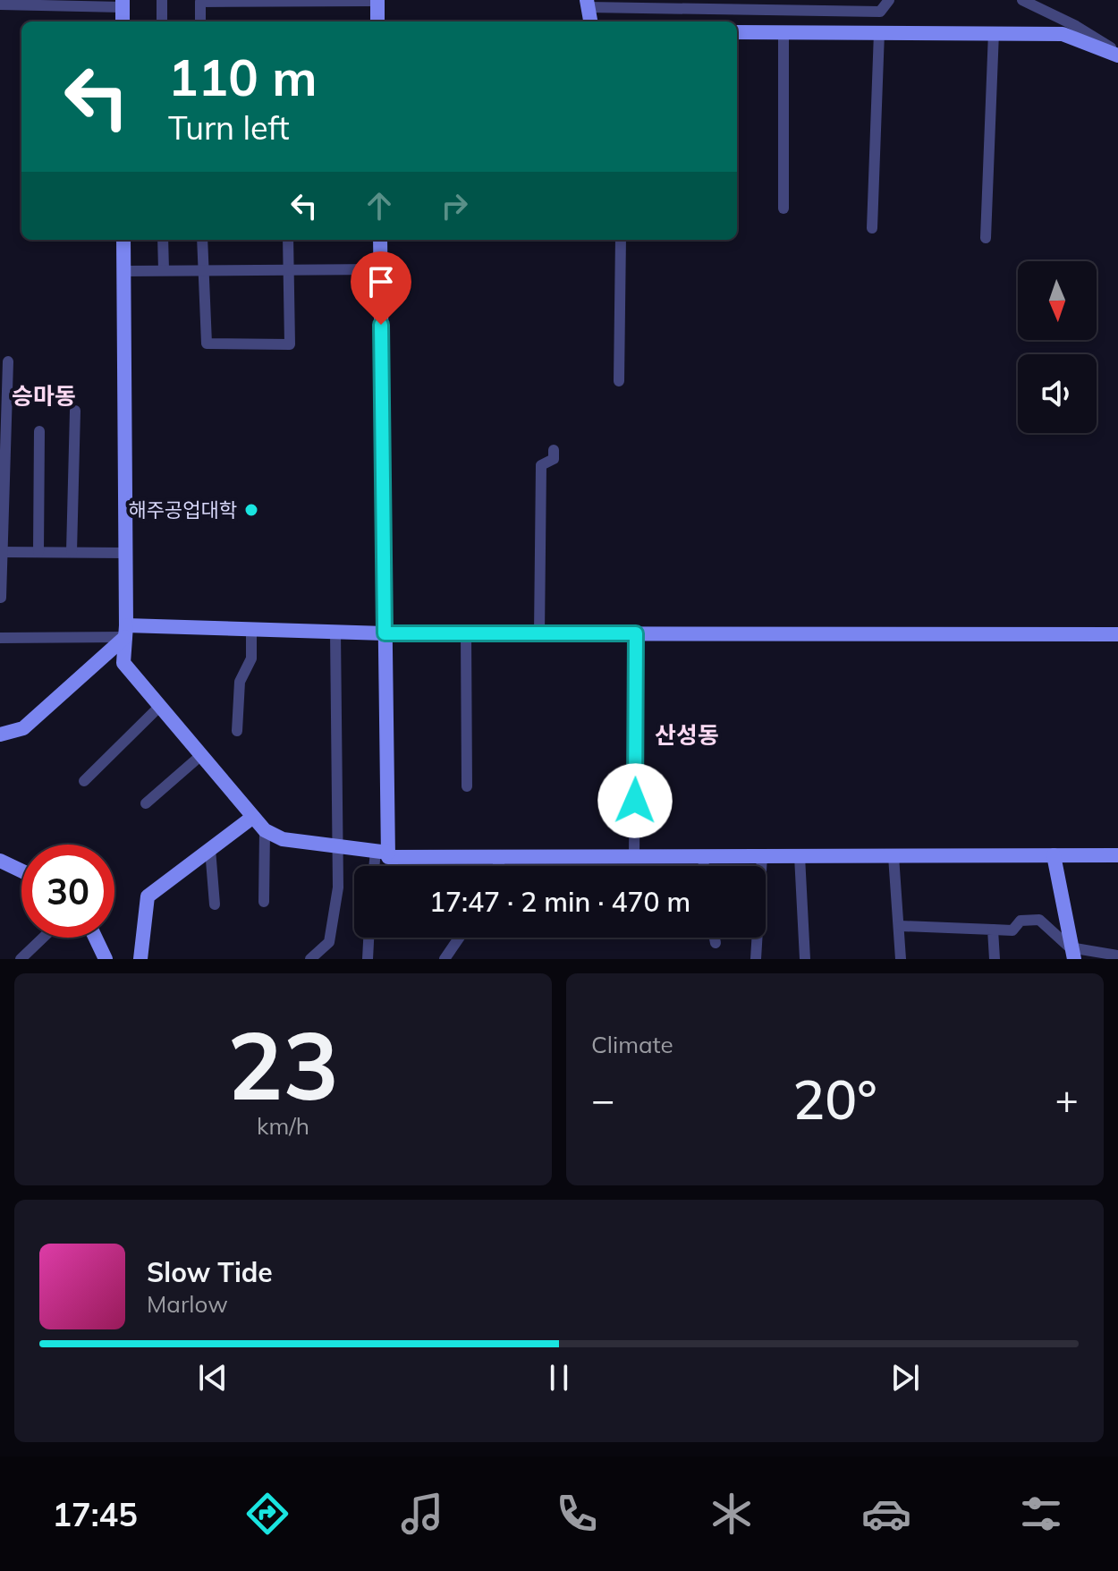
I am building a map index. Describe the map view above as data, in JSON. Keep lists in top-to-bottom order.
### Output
{
  "districts": ["승마동", "산성동"],
  "places": ["해주공업대학"],
  "north": "bottom",
  "page": {
    "turn": ["110 m", "Turn left"],
    "limit": "30",
    "trip": "17:47 · 2 min · 470 m",
    "tile": [
      ["23", "km/h"],
      "Climate"
    ],
    "heat": ["−", "20°", "+"],
    "song": ["Slow Tide", "Marlow"],
    "tabs": "17:45"
  }
}
